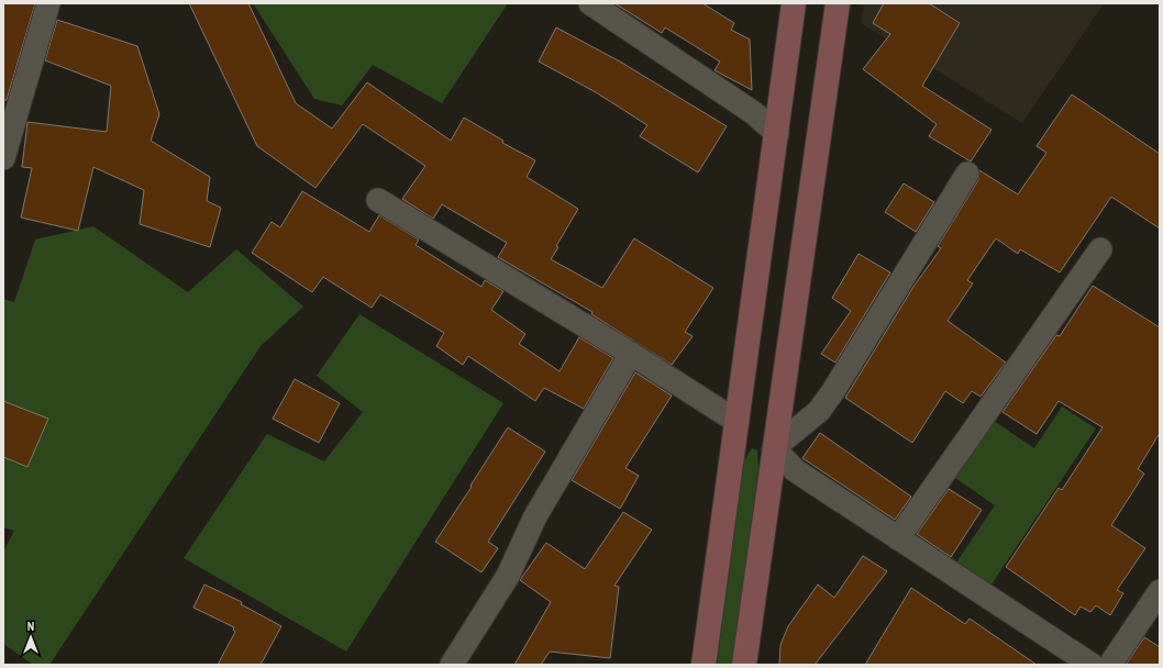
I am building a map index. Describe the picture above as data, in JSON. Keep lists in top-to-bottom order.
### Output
{
  "north": "top"
}
